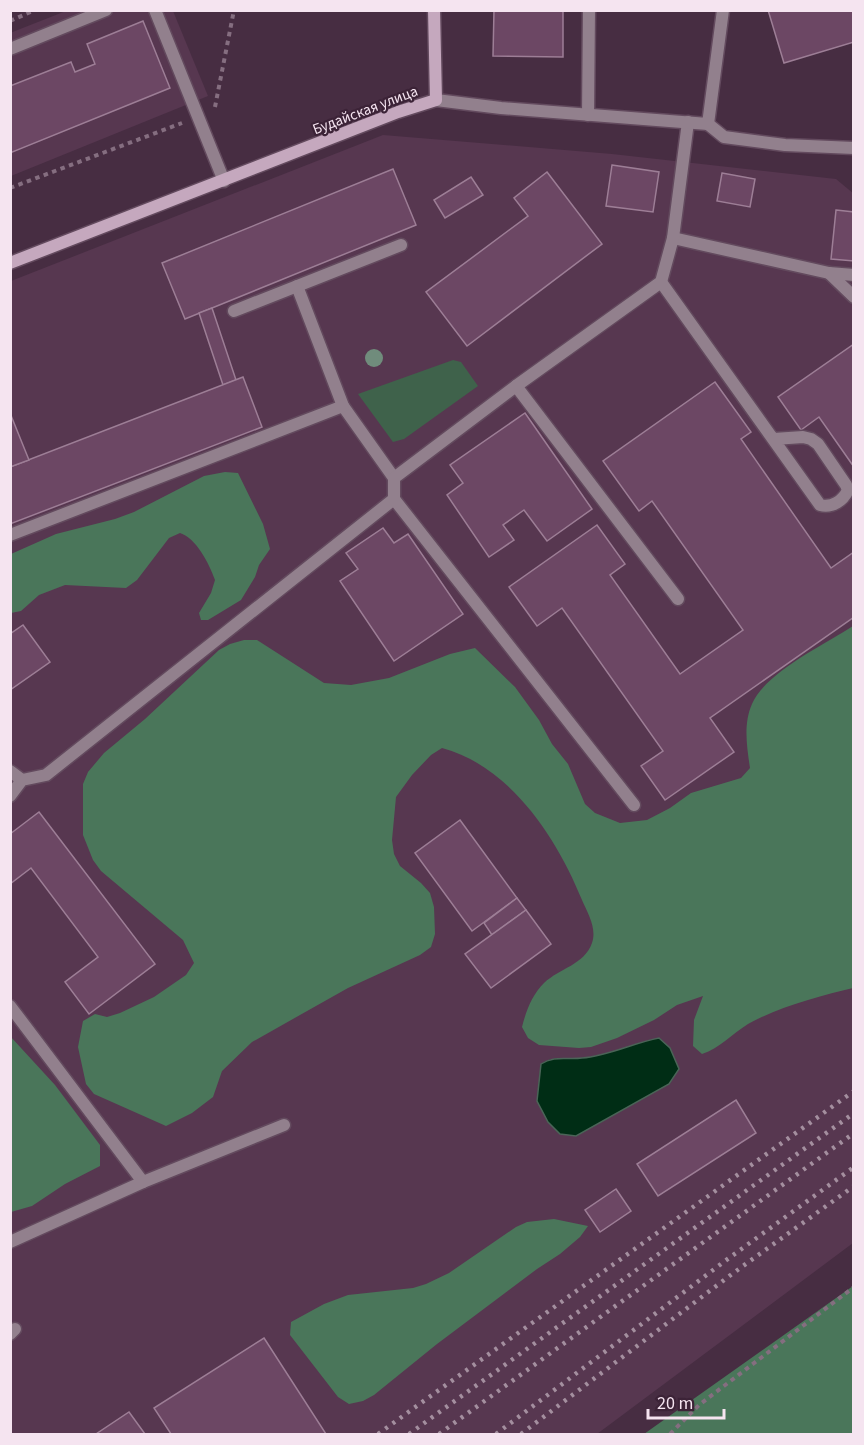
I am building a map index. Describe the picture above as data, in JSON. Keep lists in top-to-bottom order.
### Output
{
  "streets": {
    "street": ["Будайская улица"]
  },
  "scale_bar": "20 m"
}
